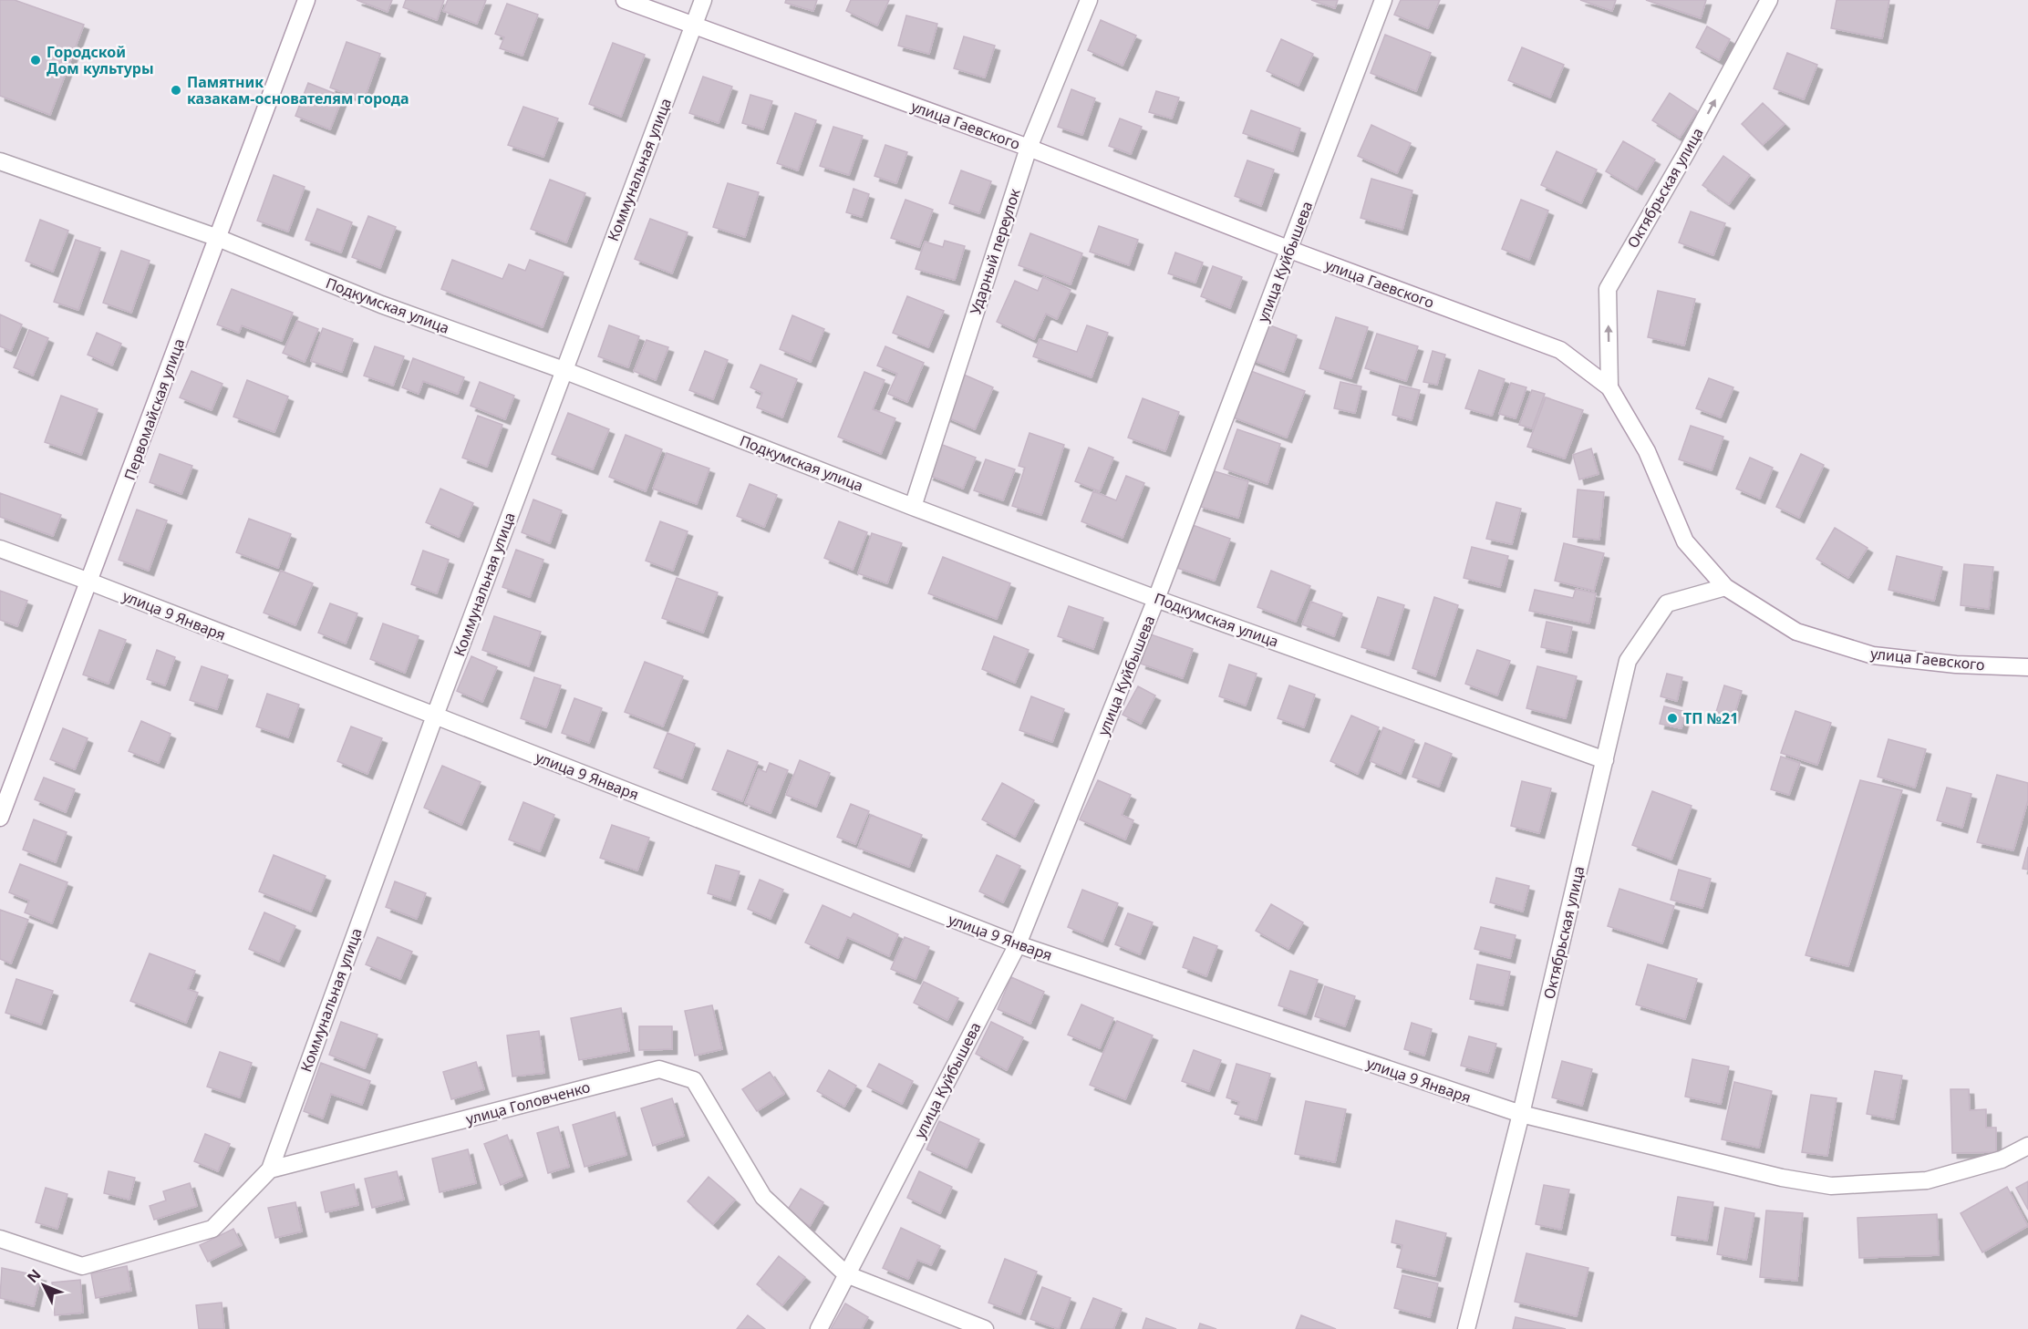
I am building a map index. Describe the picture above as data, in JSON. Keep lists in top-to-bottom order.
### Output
{
  "streets": {
    "street": [
      "улица Гаевского",
      "Коммунальная улица",
      "Октябрьская улица",
      "Ударный переулок",
      "улица Куйбышева",
      "Подкумская улица",
      "Первомайская улица",
      "улица 9 Января",
      "улица Головченко"
    ]
  },
  "crossings": [
    ["улица Гаевского", "Коммунальная улица"],
    ["улица Гаевского", "Октябрьская улица"],
    ["улица Гаевского", "Ударный переулок"],
    ["улица Гаевского", "улица Куйбышева"],
    ["Коммунальная улица", "Подкумская улица"],
    ["Коммунальная улица", "улица 9 Января"],
    ["Коммунальная улица", "улица Головченко"],
    ["Октябрьская улица", "Подкумская улица"],
    ["Октябрьская улица", "улица 9 Января"],
    ["Ударный переулок", "Подкумская улица"],
    ["улица Куйбышева", "Подкумская улица"],
    ["улица Куйбышева", "улица 9 Января"],
    ["улица Куйбышева", "улица Головченко"],
    ["Подкумская улица", "Первомайская улица"],
    ["Первомайская улица", "улица 9 Января"]
  ],
  "places": ["Городской Дом культуры", "Памятник казакам-основателям города", "ТП №21"],
  "north": "top left"
}
